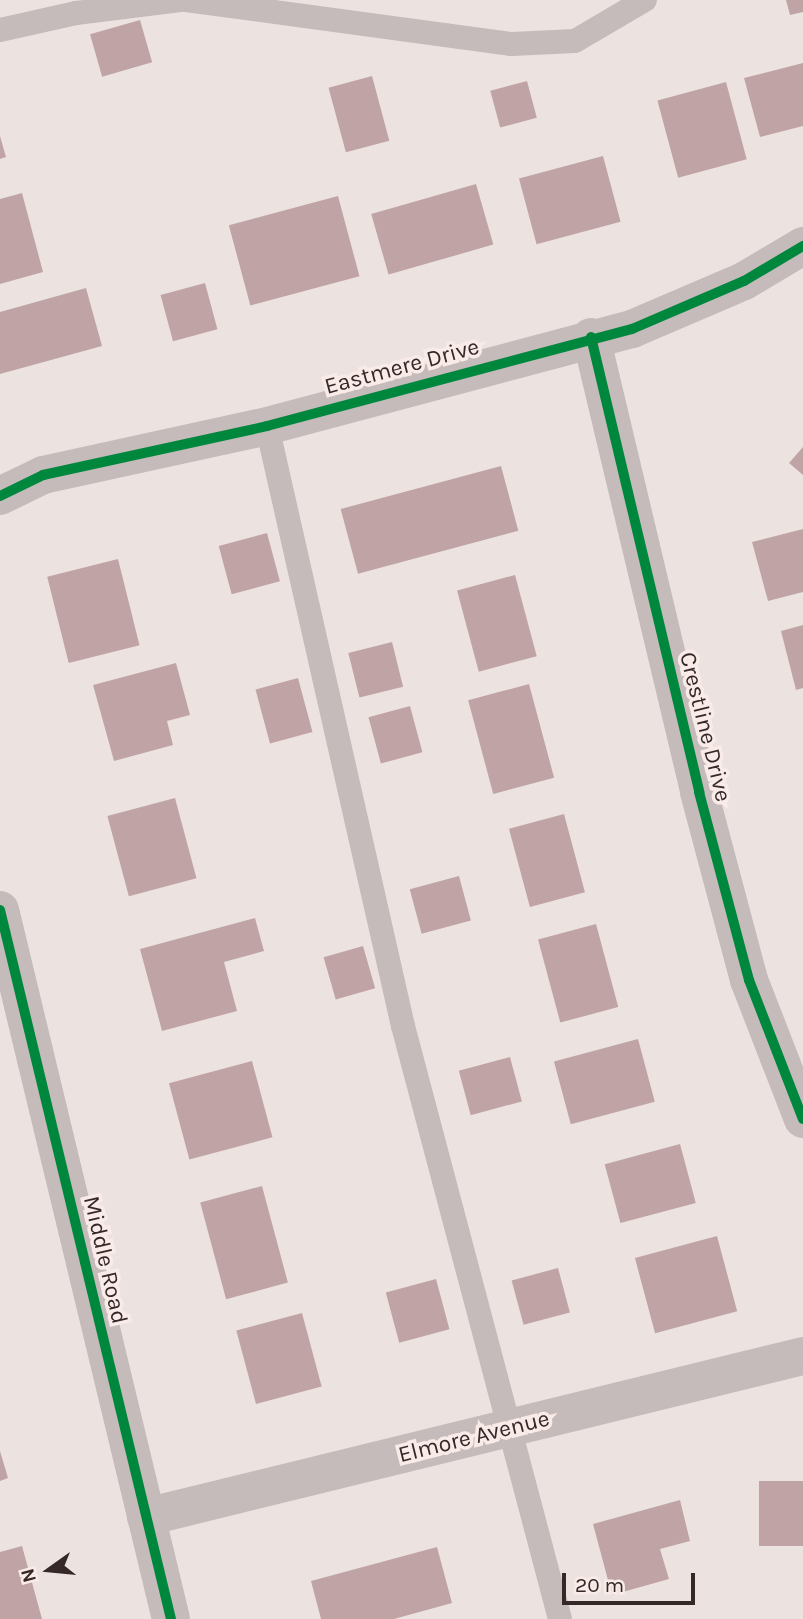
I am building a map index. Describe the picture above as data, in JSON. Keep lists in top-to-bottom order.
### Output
{
  "streets": {
    "street": [
      "Eastmere Drive",
      "Crestline Drive",
      "Middle Road",
      "Elmore Avenue"
    ]
  },
  "crossings": [
    ["Eastmere Drive", "Crestline Drive"],
    ["Middle Road", "Elmore Avenue"]
  ],
  "scale_bar": "20 m",
  "north": "left"
}
